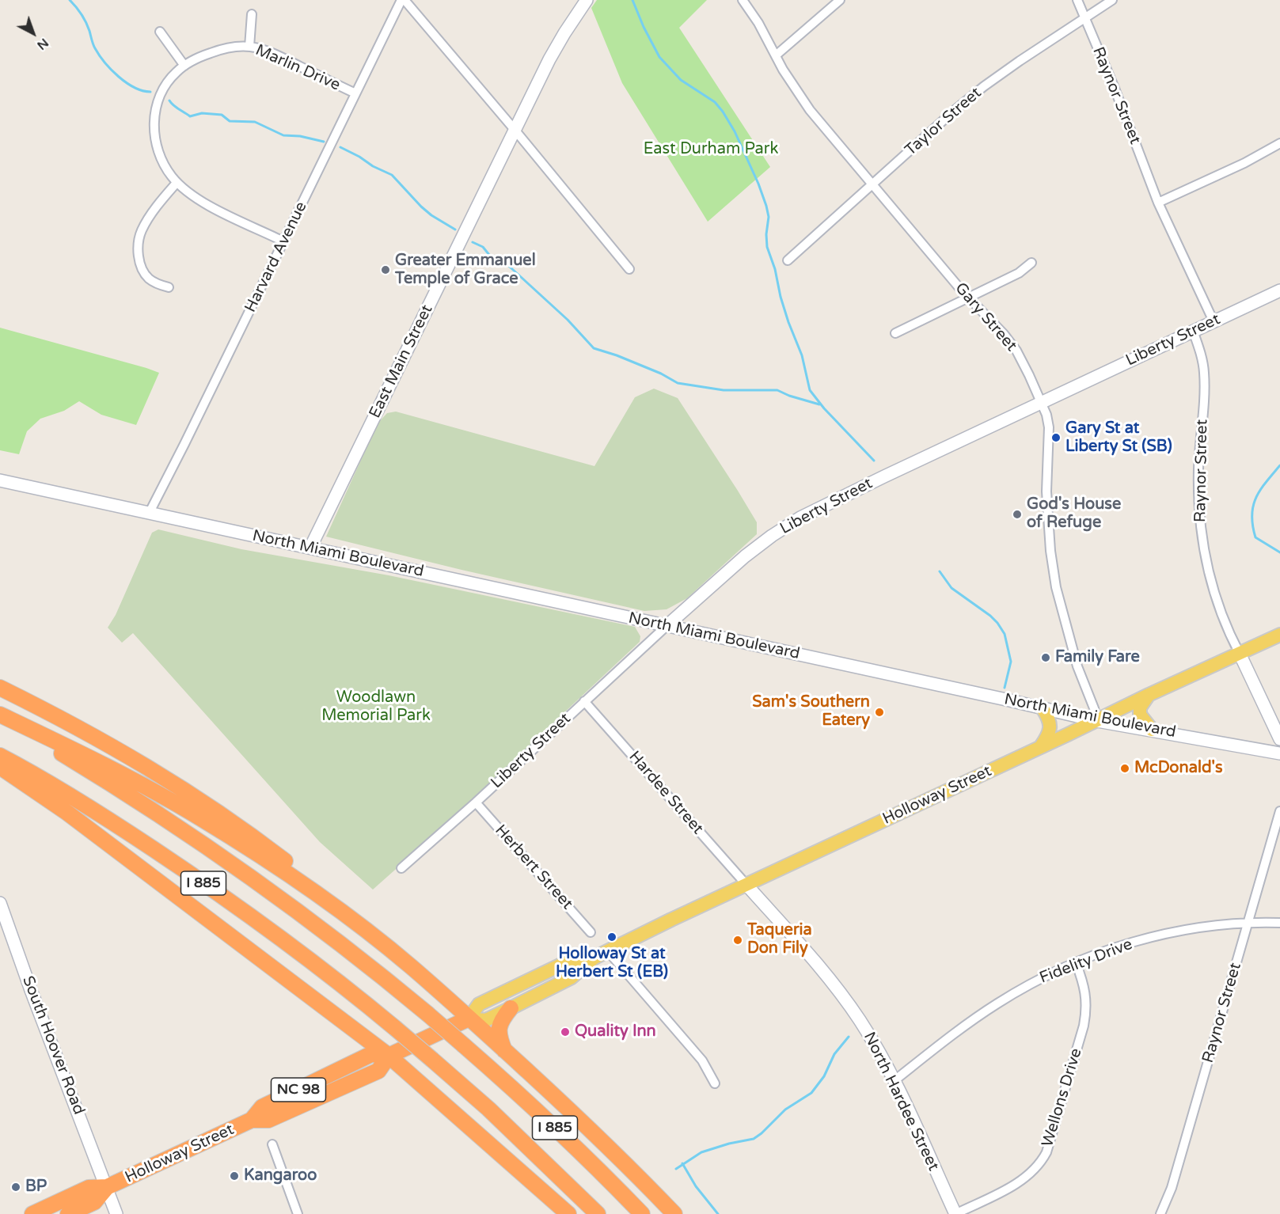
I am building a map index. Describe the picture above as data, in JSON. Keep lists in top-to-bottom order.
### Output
{
  "streets": {
    "highway": ["Holloway Street", "I 885", "NC 98"],
    "street": [
      "Marlin Drive",
      "Raynor Street",
      "Taylor Street",
      "Harvard Avenue",
      "Gary Street",
      "Liberty Street",
      "East Main Street",
      "North Miami Boulevard",
      "Hardee Street",
      "Herbert Street",
      "Fidelity Drive",
      "South Hoover Road",
      "Wellons Drive",
      "North Hardee Street"
    ]
  },
  "crossings": [
    ["Marlin Drive", "Harvard Avenue"],
    ["Raynor Street", "Taylor Street"],
    ["Raynor Street", "Liberty Street"],
    ["Raynor Street", "Holloway Street"],
    ["Raynor Street", "Fidelity Drive"],
    ["Taylor Street", "Gary Street"],
    ["Harvard Avenue", "North Miami Boulevard"],
    ["Gary Street", "Liberty Street"],
    ["Gary Street", "North Miami Boulevard"],
    ["Gary Street", "Holloway Street"],
    ["Liberty Street", "North Miami Boulevard"],
    ["Liberty Street", "Hardee Street"],
    ["Liberty Street", "Herbert Street"],
    ["East Main Street", "North Miami Boulevard"],
    ["North Miami Boulevard", "Holloway Street"],
    ["Hardee Street", "Holloway Street"],
    ["Hardee Street", "North Hardee Street"],
    ["Holloway Street", "South Hoover Road"],
    ["Holloway Street", "North Hardee Street"],
    ["Fidelity Drive", "Wellons Drive"],
    ["Fidelity Drive", "North Hardee Street"],
    ["Wellons Drive", "North Hardee Street"]
  ],
  "parks": ["East Durham Park", "Woodlawn Memorial Park"],
  "places": [
    "Greater Emmanuel Temple of Grace",
    "Gary St at Liberty St (SB)",
    "God's House of Refuge",
    "Family Fare",
    "Sam's Southern Eatery",
    "McDonald's",
    "Holloway St at Herbert St (EB)",
    "Taqueria Don Fily",
    "Quality Inn",
    "Kangaroo",
    "BP"
  ],
  "north": "bottom right"
}
